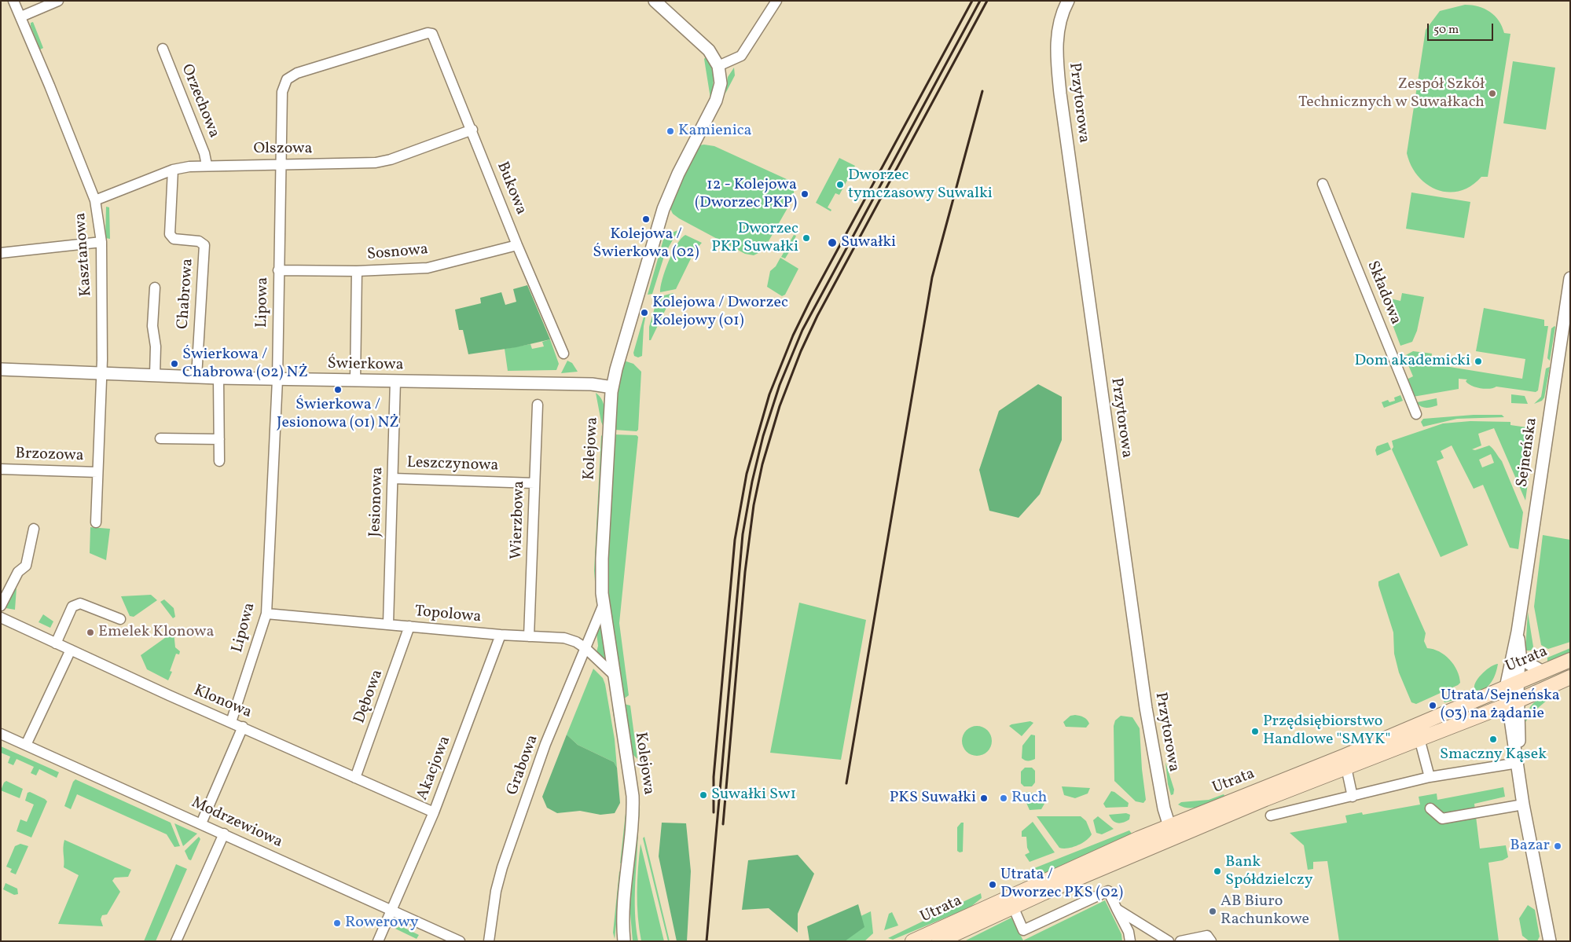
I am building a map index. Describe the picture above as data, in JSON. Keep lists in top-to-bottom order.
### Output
{
  "streets": {
    "main road": ["Utrata"],
    "street": [
      "Orzechowa",
      "Przytorowa",
      "Olszowa",
      "Bukowa",
      "Sosnowa",
      "Kasztanowa",
      "Składowa",
      "Chabrowa",
      "Lipowa",
      "Świerkowa",
      "Kolejowa",
      "Sejneńska",
      "Brzozowa",
      "Leszczynowa",
      "Jesionowa",
      "Wierzbowa",
      "Topolowa",
      "Dębowa",
      "Klonowa",
      "Grabowa",
      "Akacjowa",
      "Modrzewiowa"
    ]
  },
  "crossings": [
    ["Orzechowa", "Olszowa"],
    ["Przytorowa", "Utrata"],
    ["Olszowa", "Bukowa"],
    ["Olszowa", "Kasztanowa"],
    ["Olszowa", "Chabrowa"],
    ["Olszowa", "Lipowa"],
    ["Bukowa", "Sosnowa"],
    ["Bukowa", "Lipowa"],
    ["Sosnowa", "Lipowa"],
    ["Kasztanowa", "Świerkowa"],
    ["Kasztanowa", "Brzozowa"],
    ["Chabrowa", "Świerkowa"],
    ["Lipowa", "Świerkowa"],
    ["Lipowa", "Topolowa"],
    ["Lipowa", "Klonowa"],
    ["Świerkowa", "Kolejowa"],
    ["Świerkowa", "Jesionowa"],
    ["Kolejowa", "Topolowa"],
    ["Kolejowa", "Grabowa"],
    ["Sejneńska", "Utrata"],
    ["Leszczynowa", "Jesionowa"],
    ["Leszczynowa", "Wierzbowa"],
    ["Jesionowa", "Topolowa"],
    ["Wierzbowa", "Topolowa"],
    ["Topolowa", "Dębowa"],
    ["Topolowa", "Grabowa"],
    ["Topolowa", "Akacjowa"],
    ["Dębowa", "Klonowa"],
    ["Klonowa", "Akacjowa"],
    ["Akacjowa", "Modrzewiowa"]
  ],
  "places": [
    "Zespół Szkół Technicznych w Suwałkach",
    "Kamienica",
    "Dworzec tymczasowy Suwalki",
    "12 - Kolejowa (Dworzec PKP)",
    "Kolejowa / Świerkowa (02)",
    "Dworzec PKP Suwałki",
    "Suwałki",
    "Kolejowa / Dworzec Kolejowy (01)",
    "Dom akademicki",
    "Świerkowa / Chabrowa (02) NŻ",
    "Świerkowa / Jesionowa (01) NŻ",
    "Emelek Klonowa",
    "Utrata/Sejneńska (03) na żądanie",
    "Przędsiębiorstwo Handlowe \"SMYK\"",
    "Smaczny Kąsek",
    "Suwałki Sw1",
    "PKS Suwałki",
    "Ruch",
    "Bazar",
    "Bank Spółdzielczy",
    "Utrata / Dworzec PKS (02)",
    "AB Biuro Rachunkowe",
    "Rowerowy"
  ],
  "scale_bar": "50 m"
}
